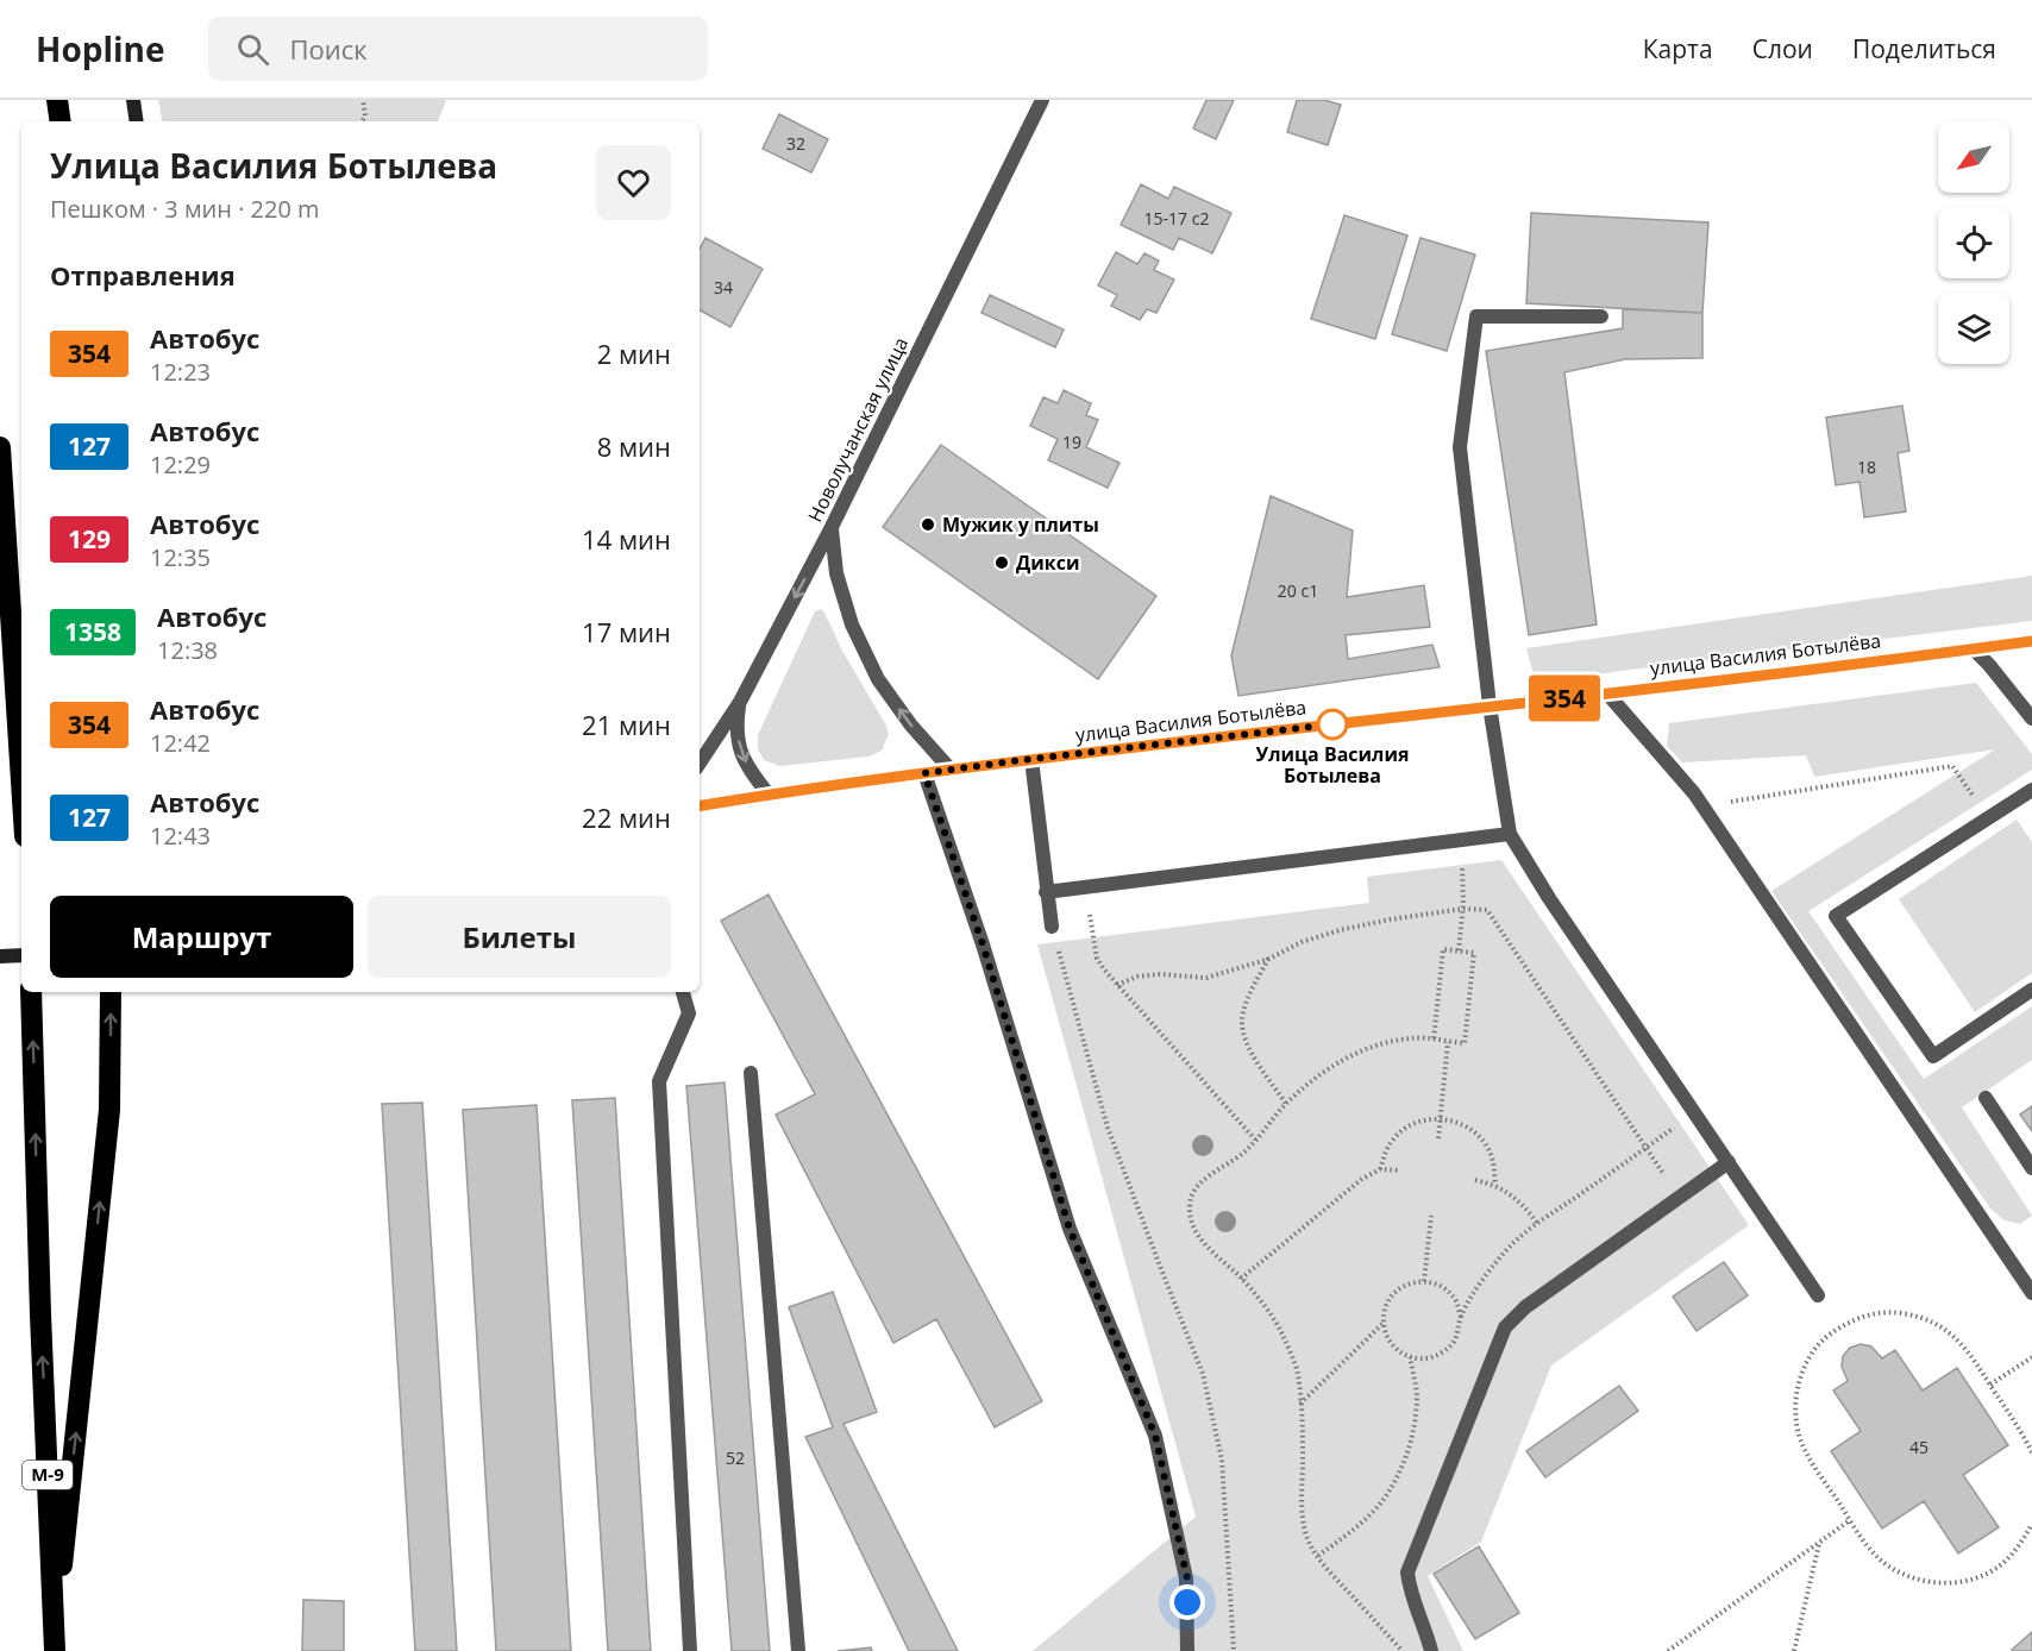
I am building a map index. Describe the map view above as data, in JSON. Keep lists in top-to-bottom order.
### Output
{
  "streets": {
    "highway": ["М-9"],
    "street": ["Новолучанская улица", "улица Василия Ботылёва"]
  },
  "places": ["Мужик у плиты", "Дикси", "Улица Василия Ботылева"],
  "lines": ["bus line 354"],
  "house_numbers": [
    "32",
    "15-17 с2",
    "34",
    "19",
    "18",
    "20 с1",
    "45",
    "52"
  ],
  "north": "bottom left",
  "page": {
    "header": "Hopline",
    "search": "Поиск",
    "nav": ["Карта", "Слои", "Поделиться"],
    "on_map": "354",
    "heading": [
      ["Улица Василия Ботылева", "Пешком · 3 мин · 220 m"],
      "Отправления"
    ],
    "list": [
      {
        "mark": "354",
        "name": "Автобус",
        "note": "12:23",
        "value": "2 мин"
      },
      {
        "mark": "127",
        "name": "Автобус",
        "note": "12:29",
        "value": "8 мин"
      },
      {
        "mark": "129",
        "name": "Автобус",
        "note": "12:35",
        "value": "14 мин"
      },
      {
        "mark": "1358",
        "name": "Автобус",
        "note": "12:38",
        "value": "17 мин"
      },
      {
        "mark": "354",
        "name": "Автобус",
        "note": "12:42",
        "value": "21 мин"
      },
      {
        "mark": "127",
        "name": "Автобус",
        "note": "12:43",
        "value": "22 мин"
      }
    ],
    "buttons": ["Маршрут", "Билеты"]
  }
}
